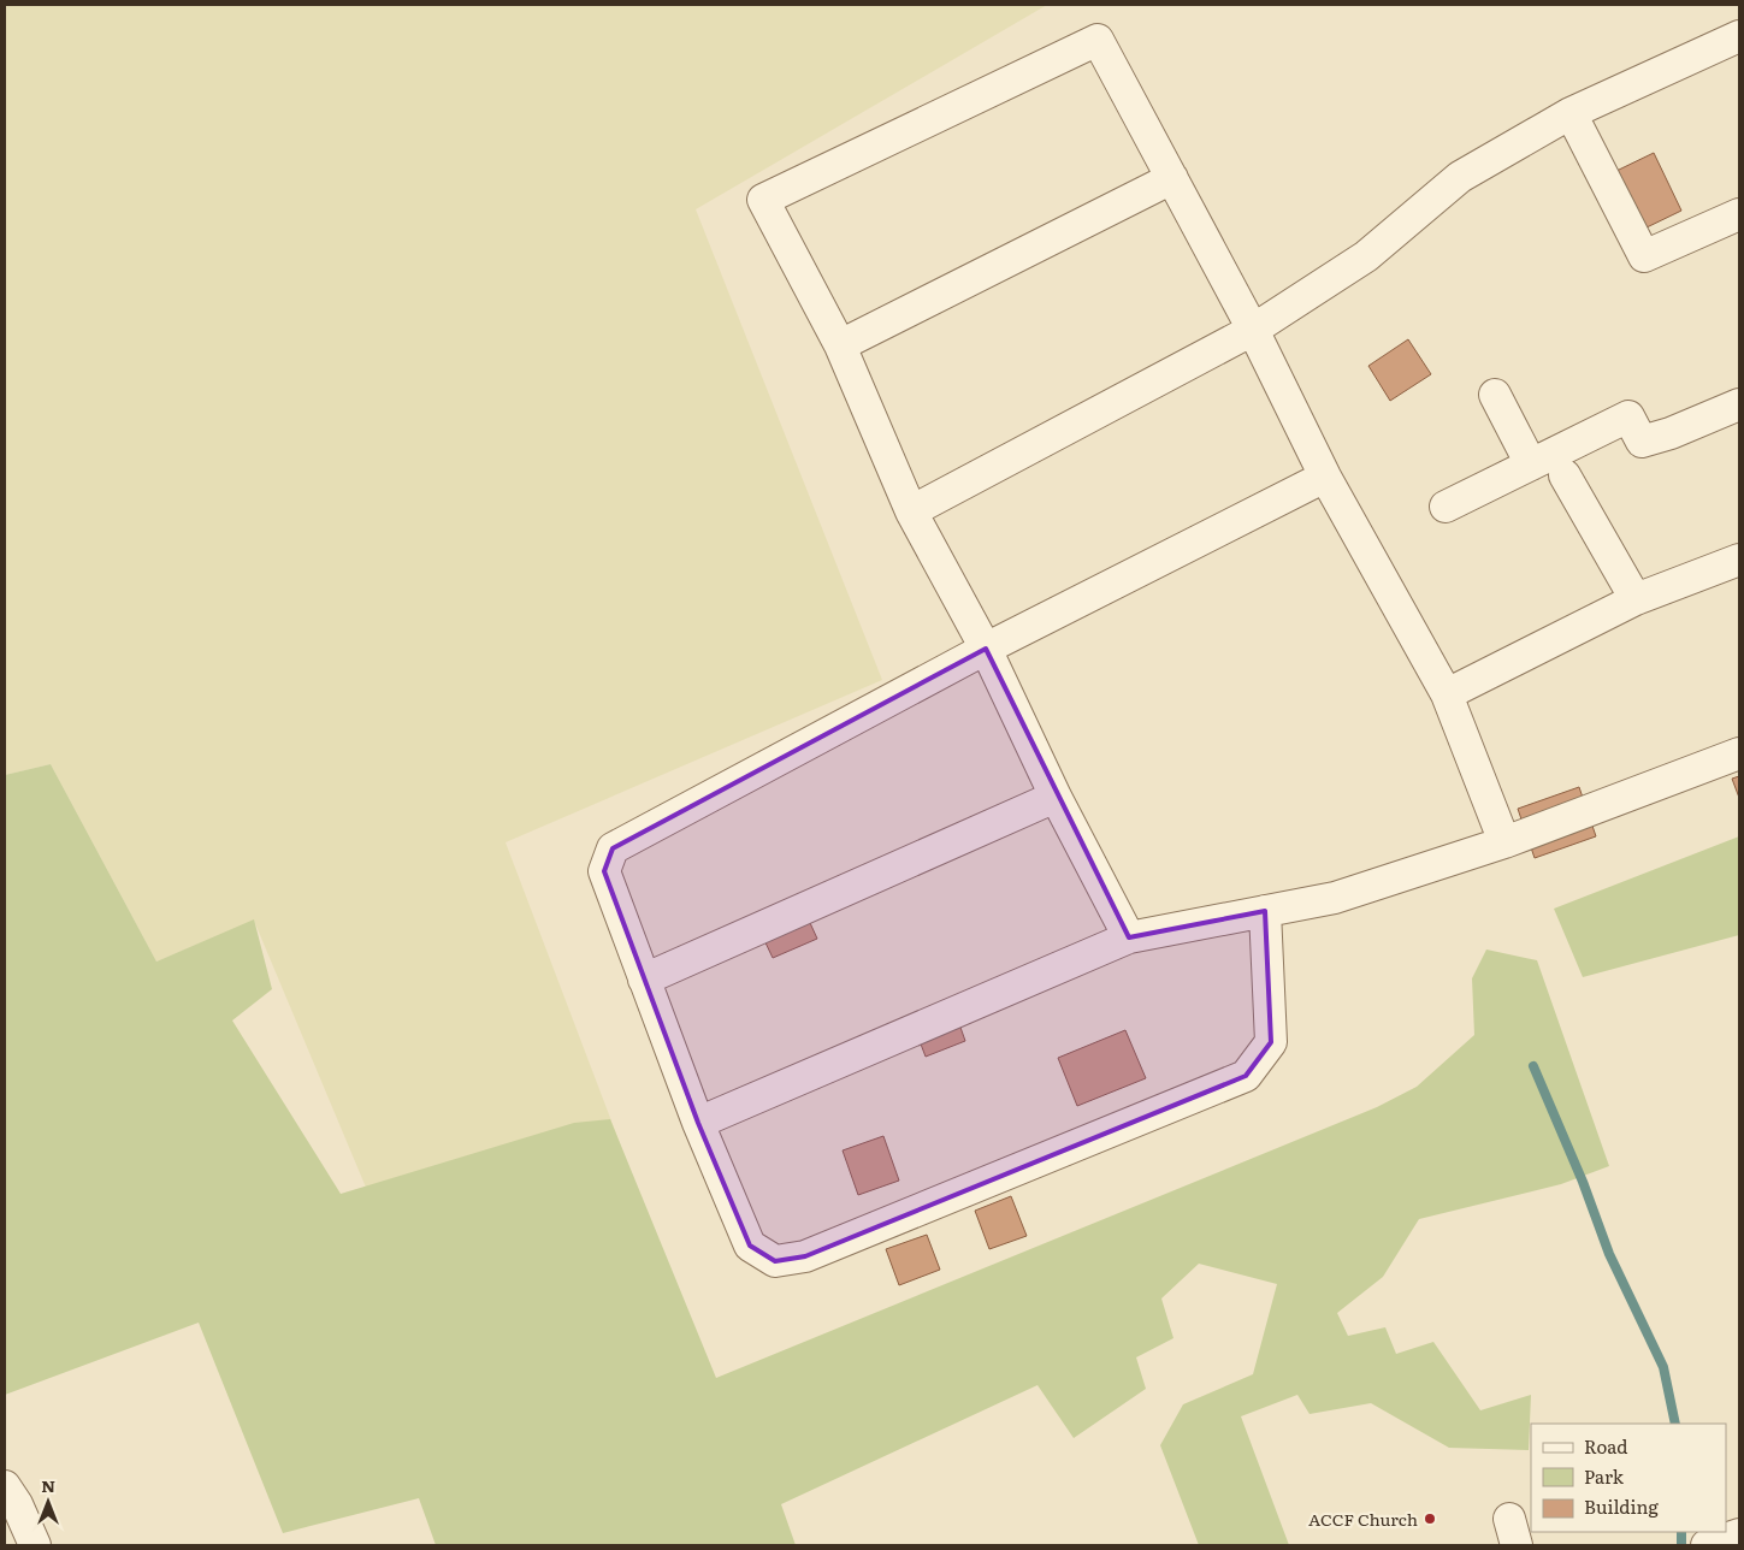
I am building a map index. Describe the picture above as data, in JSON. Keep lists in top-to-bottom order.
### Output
{
  "places": ["ACCF Church"],
  "legend": ["Road", "Park", "Building"],
  "north": "top"
}
